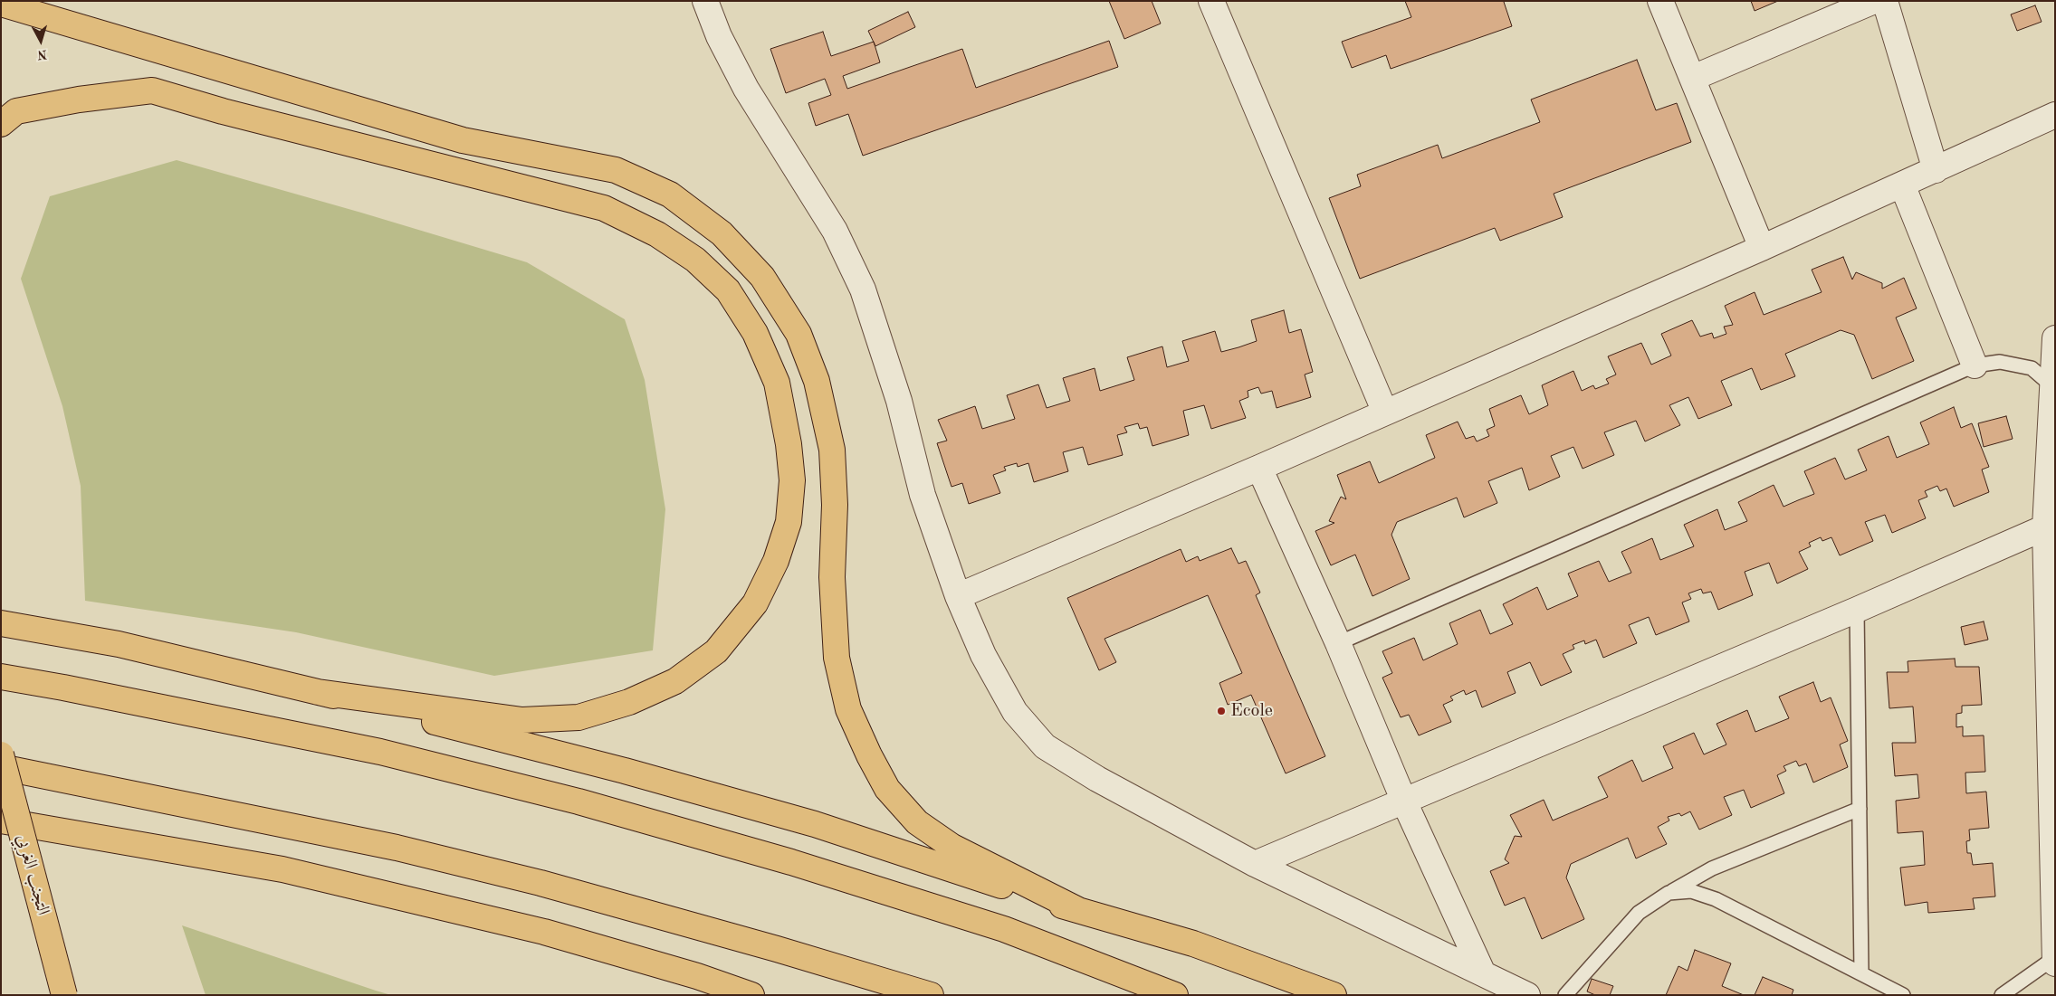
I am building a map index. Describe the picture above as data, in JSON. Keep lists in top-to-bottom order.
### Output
{
  "streets": {
    "highway": ["التجنب الغربي"]
  },
  "places": ["Ecole"],
  "north": "bottom"
}
